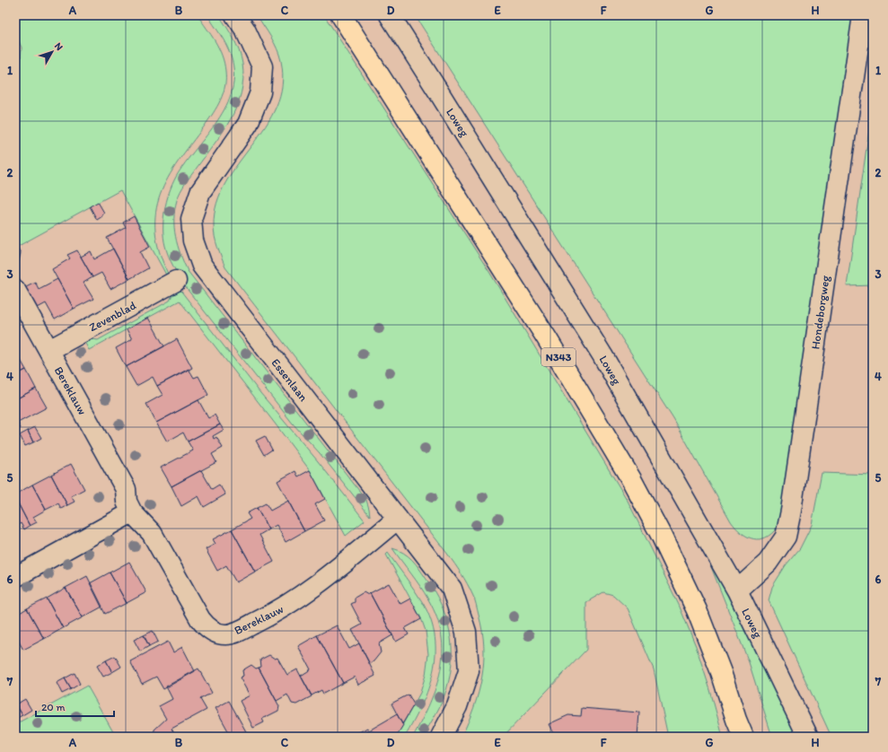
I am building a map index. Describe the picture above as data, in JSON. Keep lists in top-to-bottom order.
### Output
{
  "streets": {
    "main road": ["N343"],
    "street": [
      "Loweg",
      "Hondeborgweg",
      "Zevenblad",
      "Essenlaan",
      "Bereklauw"
    ]
  },
  "crossings": [
    ["Loweg", "Hondeborgweg"],
    ["Zevenblad", "Bereklauw"],
    ["Essenlaan", "Bereklauw"]
  ],
  "scale_bar": "20 m",
  "north": "top right",
  "grid": {
    "columns": [
      "A",
      "B",
      "C",
      "D",
      "E",
      "F",
      "G",
      "H"
    ],
    "rows": [
      "1",
      "2",
      "3",
      "4",
      "5",
      "6",
      "7"
    ]
  }
}
